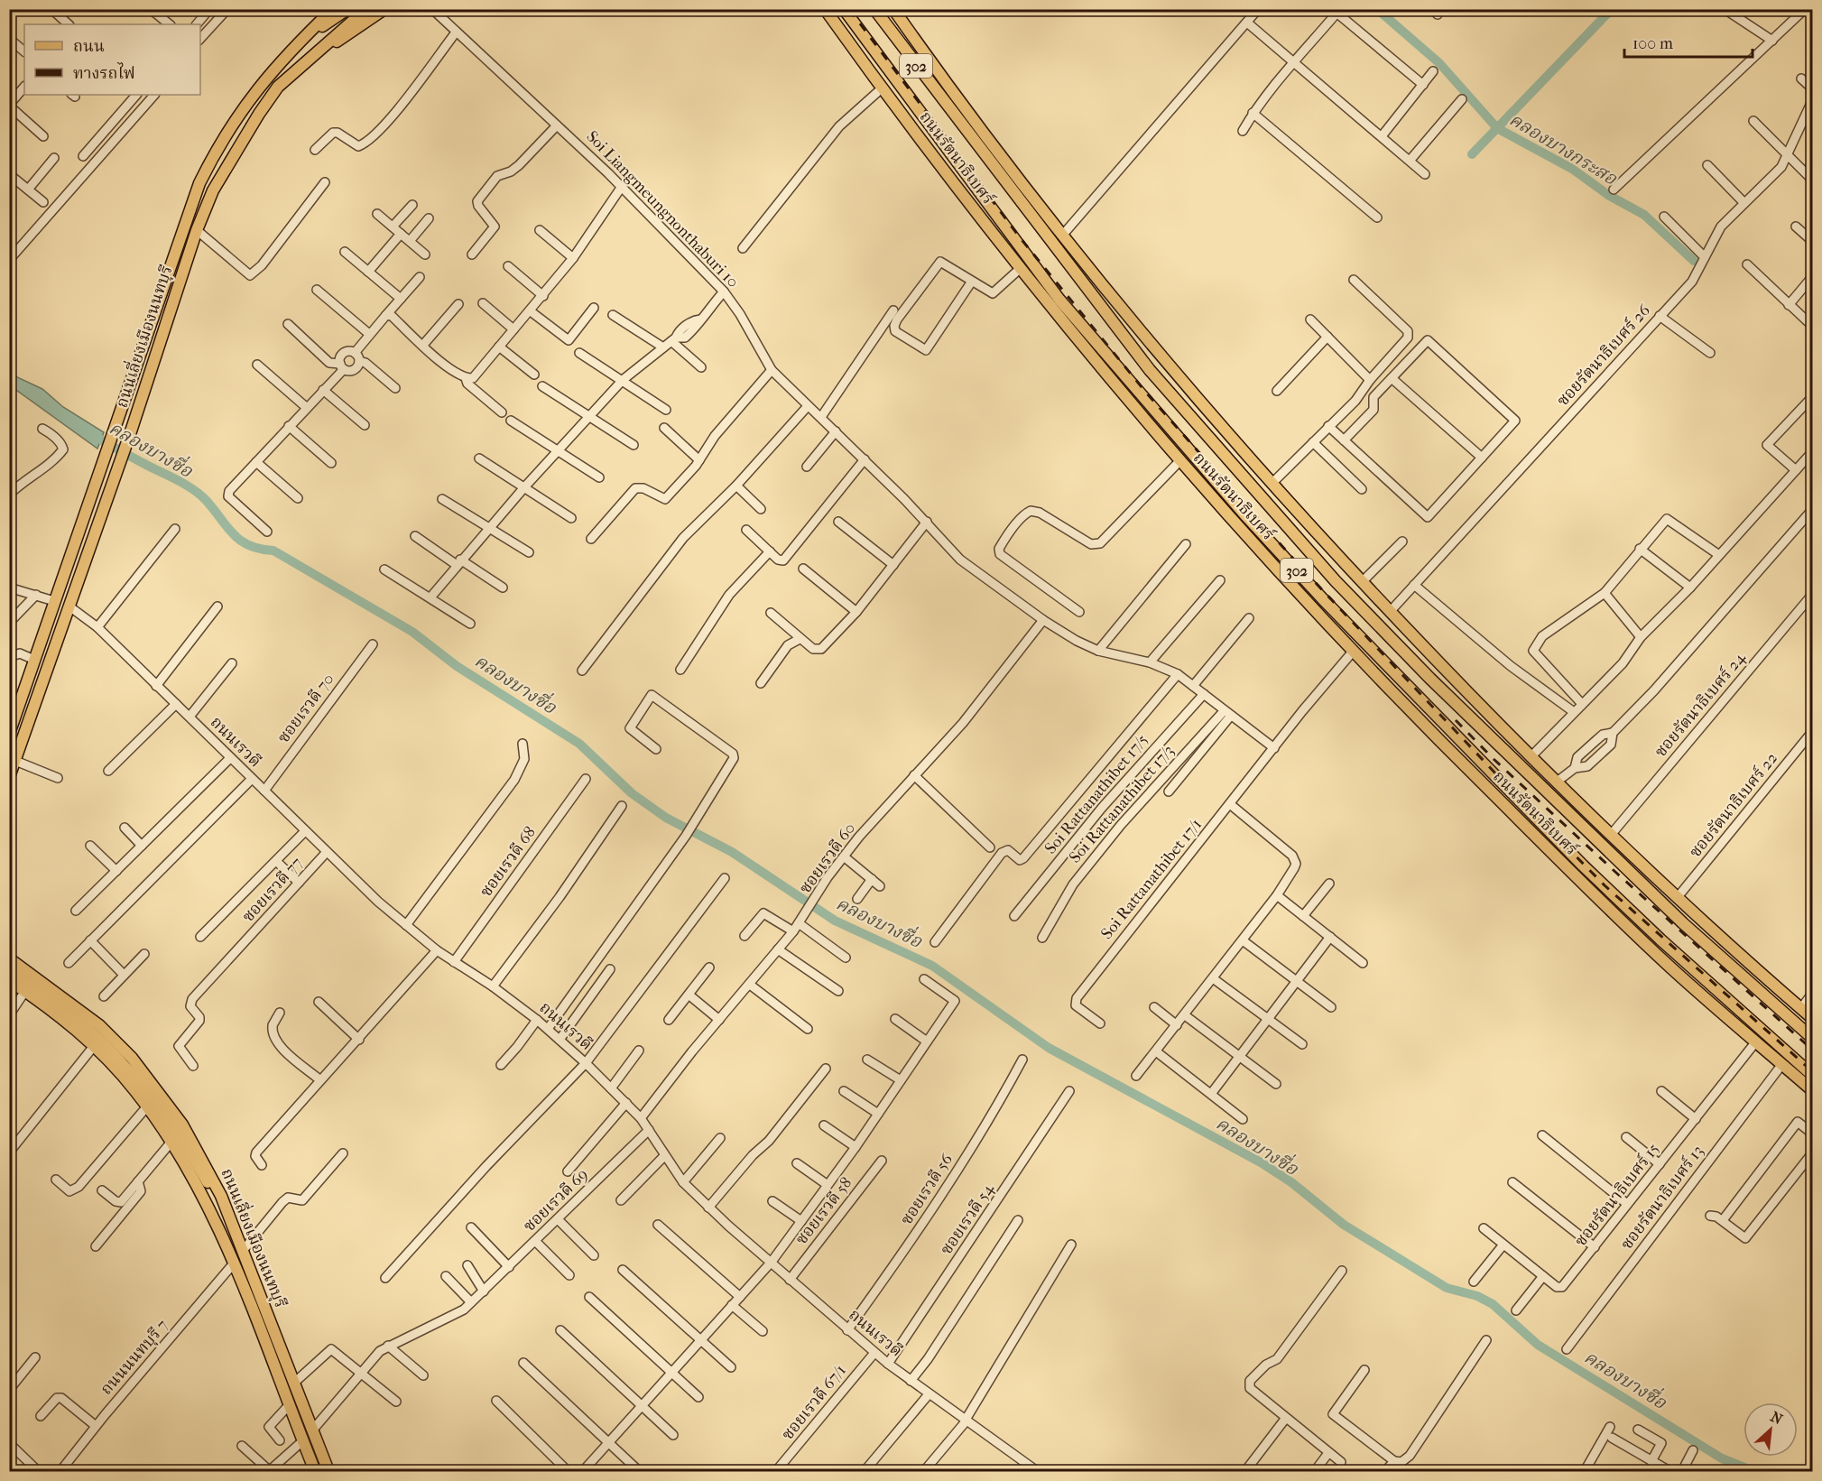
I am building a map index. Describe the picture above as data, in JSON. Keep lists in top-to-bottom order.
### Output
{
  "streets": {
    "main road": ["302", "ถนนรัตนาธิเบศร์", "ถนนเลี่ยงเมืองนนทบุรี"],
    "street": [
      "Soi Liangmeungnonthaburi 10",
      "ซอยรัตนาธิเบศร์ 26",
      "ซอยรัตนาธิเบศร์ 24",
      "ซอยเรวดี 70",
      "ถนนเรวดี",
      "Soi Rattanathibet 17/5",
      "Soi Rattanathibet 17/3",
      "ซอยรัตนาธิเบศร์ 22",
      "ซอยเรวดี 60",
      "ซอยเรวดี 68",
      "Soi Rattanathibet 17/1",
      "ซอยเรวดี 77",
      "ซอยเรวดี 56",
      "ซอยรัตนาธิเบศร์ 15",
      "ซอยรัตนาธิเบศร์ 13",
      "ซอยเรวดี 69",
      "ซอยเรวดี 58",
      "ซอยเรวดี 54",
      "ถนนนนทบุรี 7",
      "ซอยเรวดี 67/1"
    ]
  },
  "crossings": [
    ["302", "ซอยรัตนาธิเบศร์ 26"],
    ["302", "ซอยรัตนาธิเบศร์ 24"],
    ["302", "ซอยรัตนาธิเบศร์ 22"],
    ["ถนนรัตนาธิเบศร์", "Soi Rattanathibet 17/1"],
    ["ถนนรัตนาธิเบศร์", "ซอยรัตนาธิเบศร์ 15"],
    ["ถนนรัตนาธิเบศร์", "ซอยรัตนาธิเบศร์ 13"],
    ["Soi Liangmeungnonthaburi 10", "Soi Rattanathibet 17/5"],
    ["Soi Liangmeungnonthaburi 10", "Soi Rattanathibet 17/3"],
    ["Soi Liangmeungnonthaburi 10", "ซอยเรวดี 60"],
    ["Soi Liangmeungnonthaburi 10", "Soi Rattanathibet 17/1"],
    ["ถนนเลี่ยงเมืองนนทบุรี", "ถนนเรวดี"],
    ["ถนนเลี่ยงเมืองนนทบุรี", "ซอยเรวดี 69"],
    ["ถนนเลี่ยงเมืองนนทบุรี", "ถนนนนทบุรี 7"],
    ["ซอยเรวดี 70", "ถนนเรวดี"],
    ["ถนนเรวดี", "ซอยเรวดี 60"],
    ["ถนนเรวดี", "ซอยเรวดี 68"],
    ["ถนนเรวดี", "ซอยเรวดี 77"],
    ["ถนนเรวดี", "ซอยเรวดี 56"],
    ["ถนนเรวดี", "ซอยเรวดี 69"],
    ["ถนนเรวดี", "ซอยเรวดี 58"],
    ["ถนนเรวดี", "ซอยเรวดี 54"],
    ["ถนนเรวดี", "ซอยเรวดี 67/1"]
  ],
  "water": ["คลองบางกระสอ", "คลองบางซื่อ"],
  "legend": ["ถนน", "ทางรถไฟ"],
  "scale_bar": "100 m",
  "north": "top right"
}
